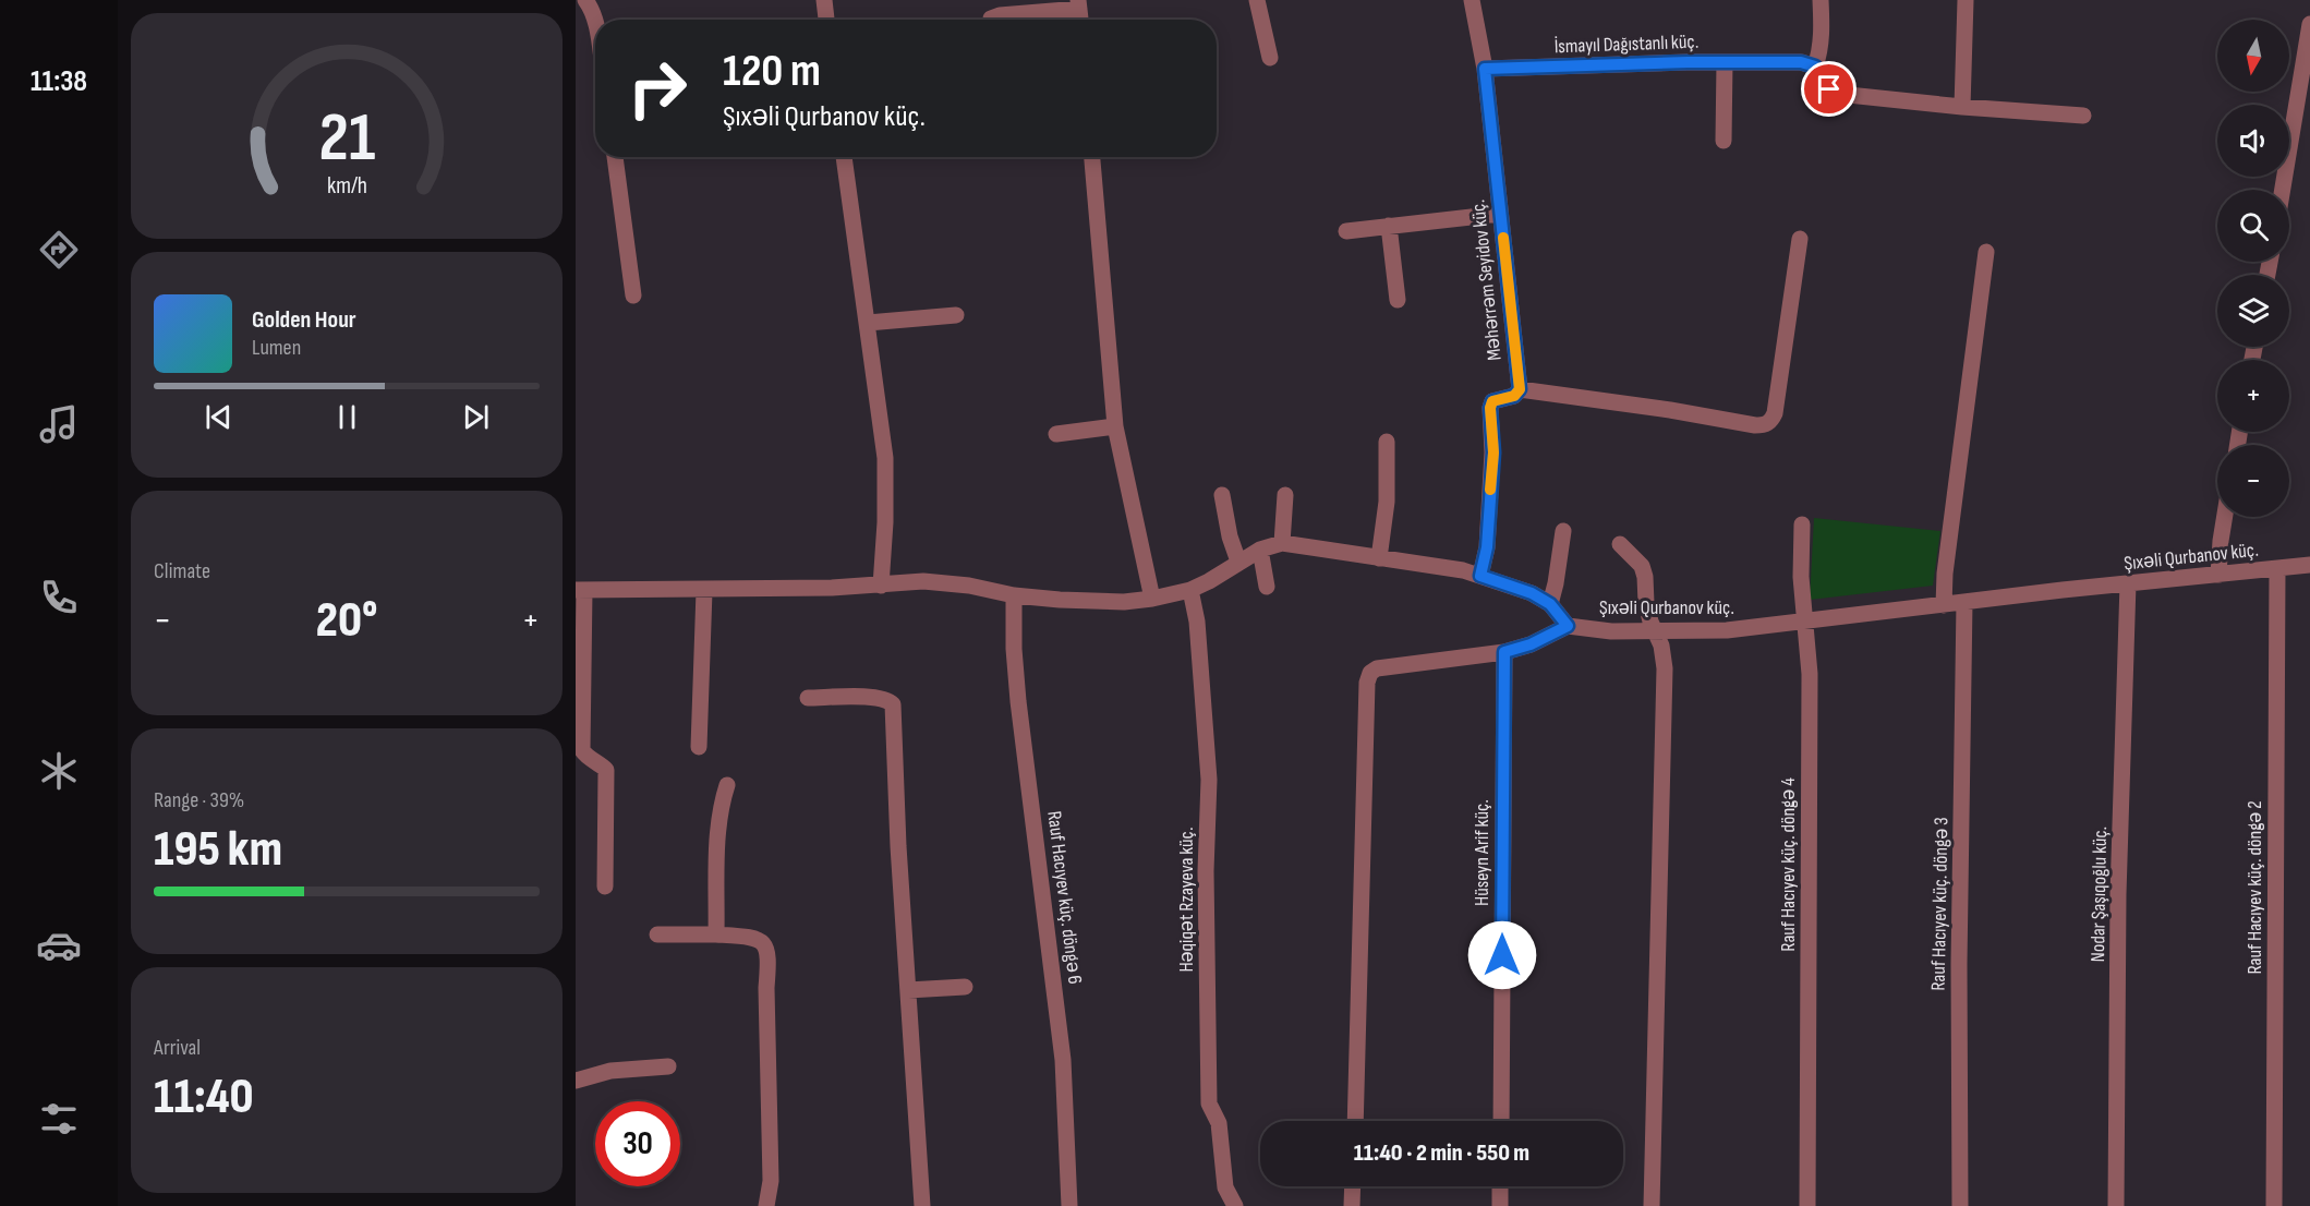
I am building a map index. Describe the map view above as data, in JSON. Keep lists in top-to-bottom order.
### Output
{
  "streets": {
    "street": [
      "İsmayıl Dağıstanlı küç.",
      "Məhərrəm Seyidov küç.",
      "Şıxəli Qurbanov küç.",
      "Hüseyn Arif küç.",
      "Rauf Hacıyev küç. döngə 4",
      "Rauf Hacıyev küç. döngə 2",
      "Nodar Şaşıqoğlu küç.",
      "Rauf Hacıyev küç. döngə 6",
      "Həqiqət Rzayeva küç.",
      "Rauf Hacıyev küç. döngə 3"
    ]
  },
  "crossings": [
    ["İsmayıl Dağıstanlı küç.", "Məhərrəm Seyidov küç."],
    ["Şıxəli Qurbanov küç.", "Rauf Hacıyev küç. döngə 4"],
    ["Şıxəli Qurbanov küç.", "Rauf Hacıyev küç. döngə 2"],
    ["Şıxəli Qurbanov küç.", "Nodar Şaşıqoğlu küç."],
    ["Şıxəli Qurbanov küç.", "Rauf Hacıyev küç. döngə 3"]
  ],
  "north": "bottom",
  "page": {
    "tabs": "11:38",
    "map_buttons": ["+", "−"],
    "turn": ["120 m", "Şıxəli Qurbanov küç."],
    "song": ["Golden Hour", "Lumen"],
    "tile": [
      "Climate",
      ["Range · 39%", "195 km"],
      ["Arrival", "11:40"]
    ],
    "heat": ["−", "20°", "+"],
    "limit": "30",
    "trip": "11:40 · 2 min · 550 m",
    "gauge": ["21", "km/h"]
  }
}
